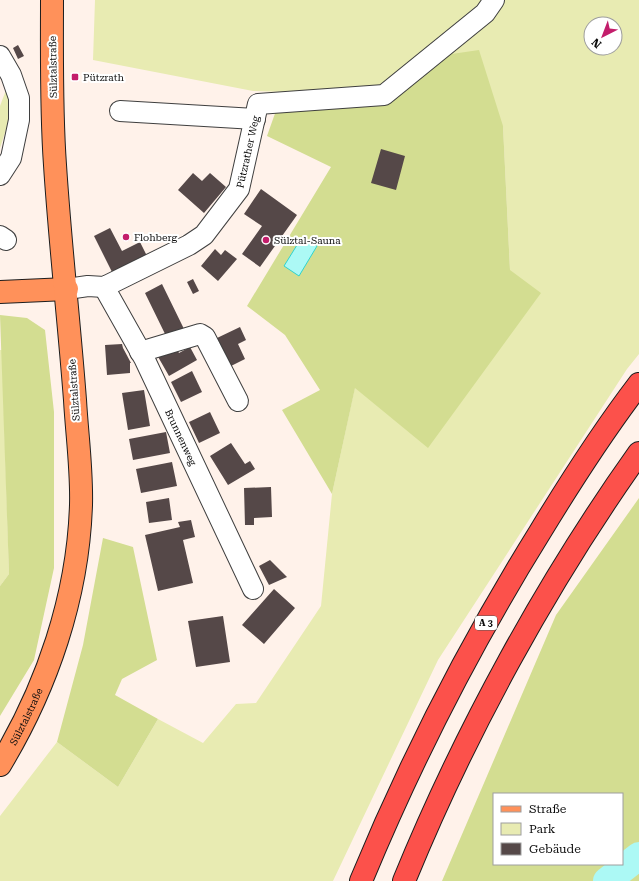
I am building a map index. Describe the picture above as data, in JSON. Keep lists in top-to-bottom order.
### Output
{
  "streets": {
    "highway": ["A 3"],
    "main road": ["Sülztalstraße"],
    "street": ["Pützrather Weg", "Brunnenweg"]
  },
  "crossings": [
    ["Sülztalstraße", "Pützrather Weg"],
    ["Pützrather Weg", "Brunnenweg"]
  ],
  "places": {
    "transit": ["Pützrath"],
    "other": ["Flohberg", "Sülztal-Sauna"]
  },
  "legend": ["Straße", "Park", "Gebäude"],
  "north": "bottom left"
}
